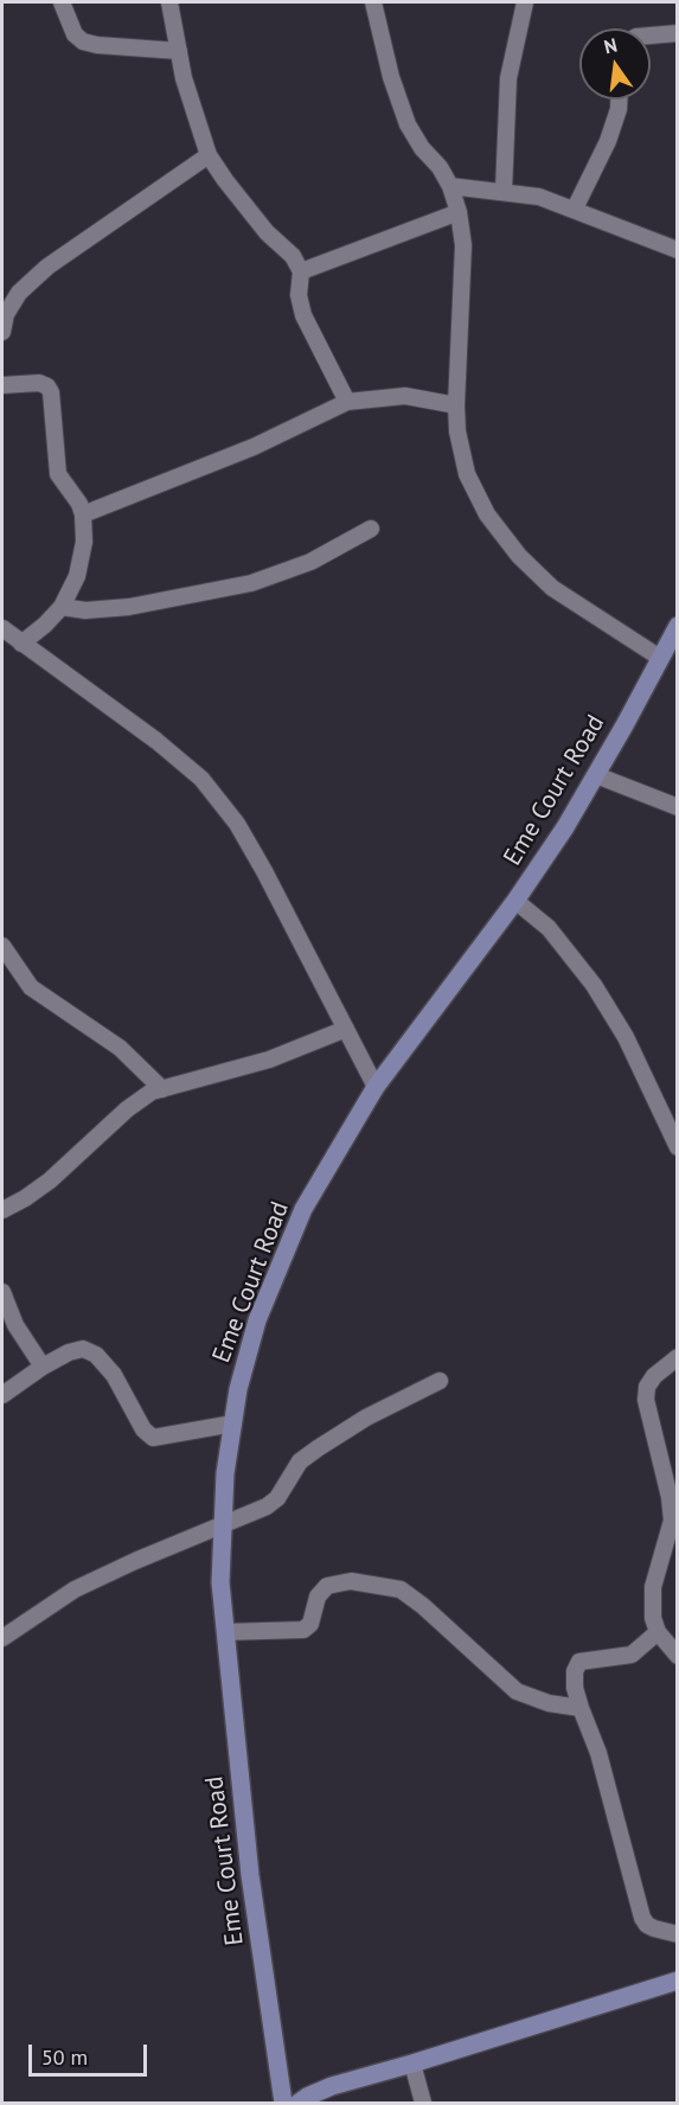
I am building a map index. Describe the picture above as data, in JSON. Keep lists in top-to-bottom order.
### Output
{
  "streets": {
    "street": ["Eme Court Road"]
  },
  "scale_bar": "50 m",
  "north": "top"
}
